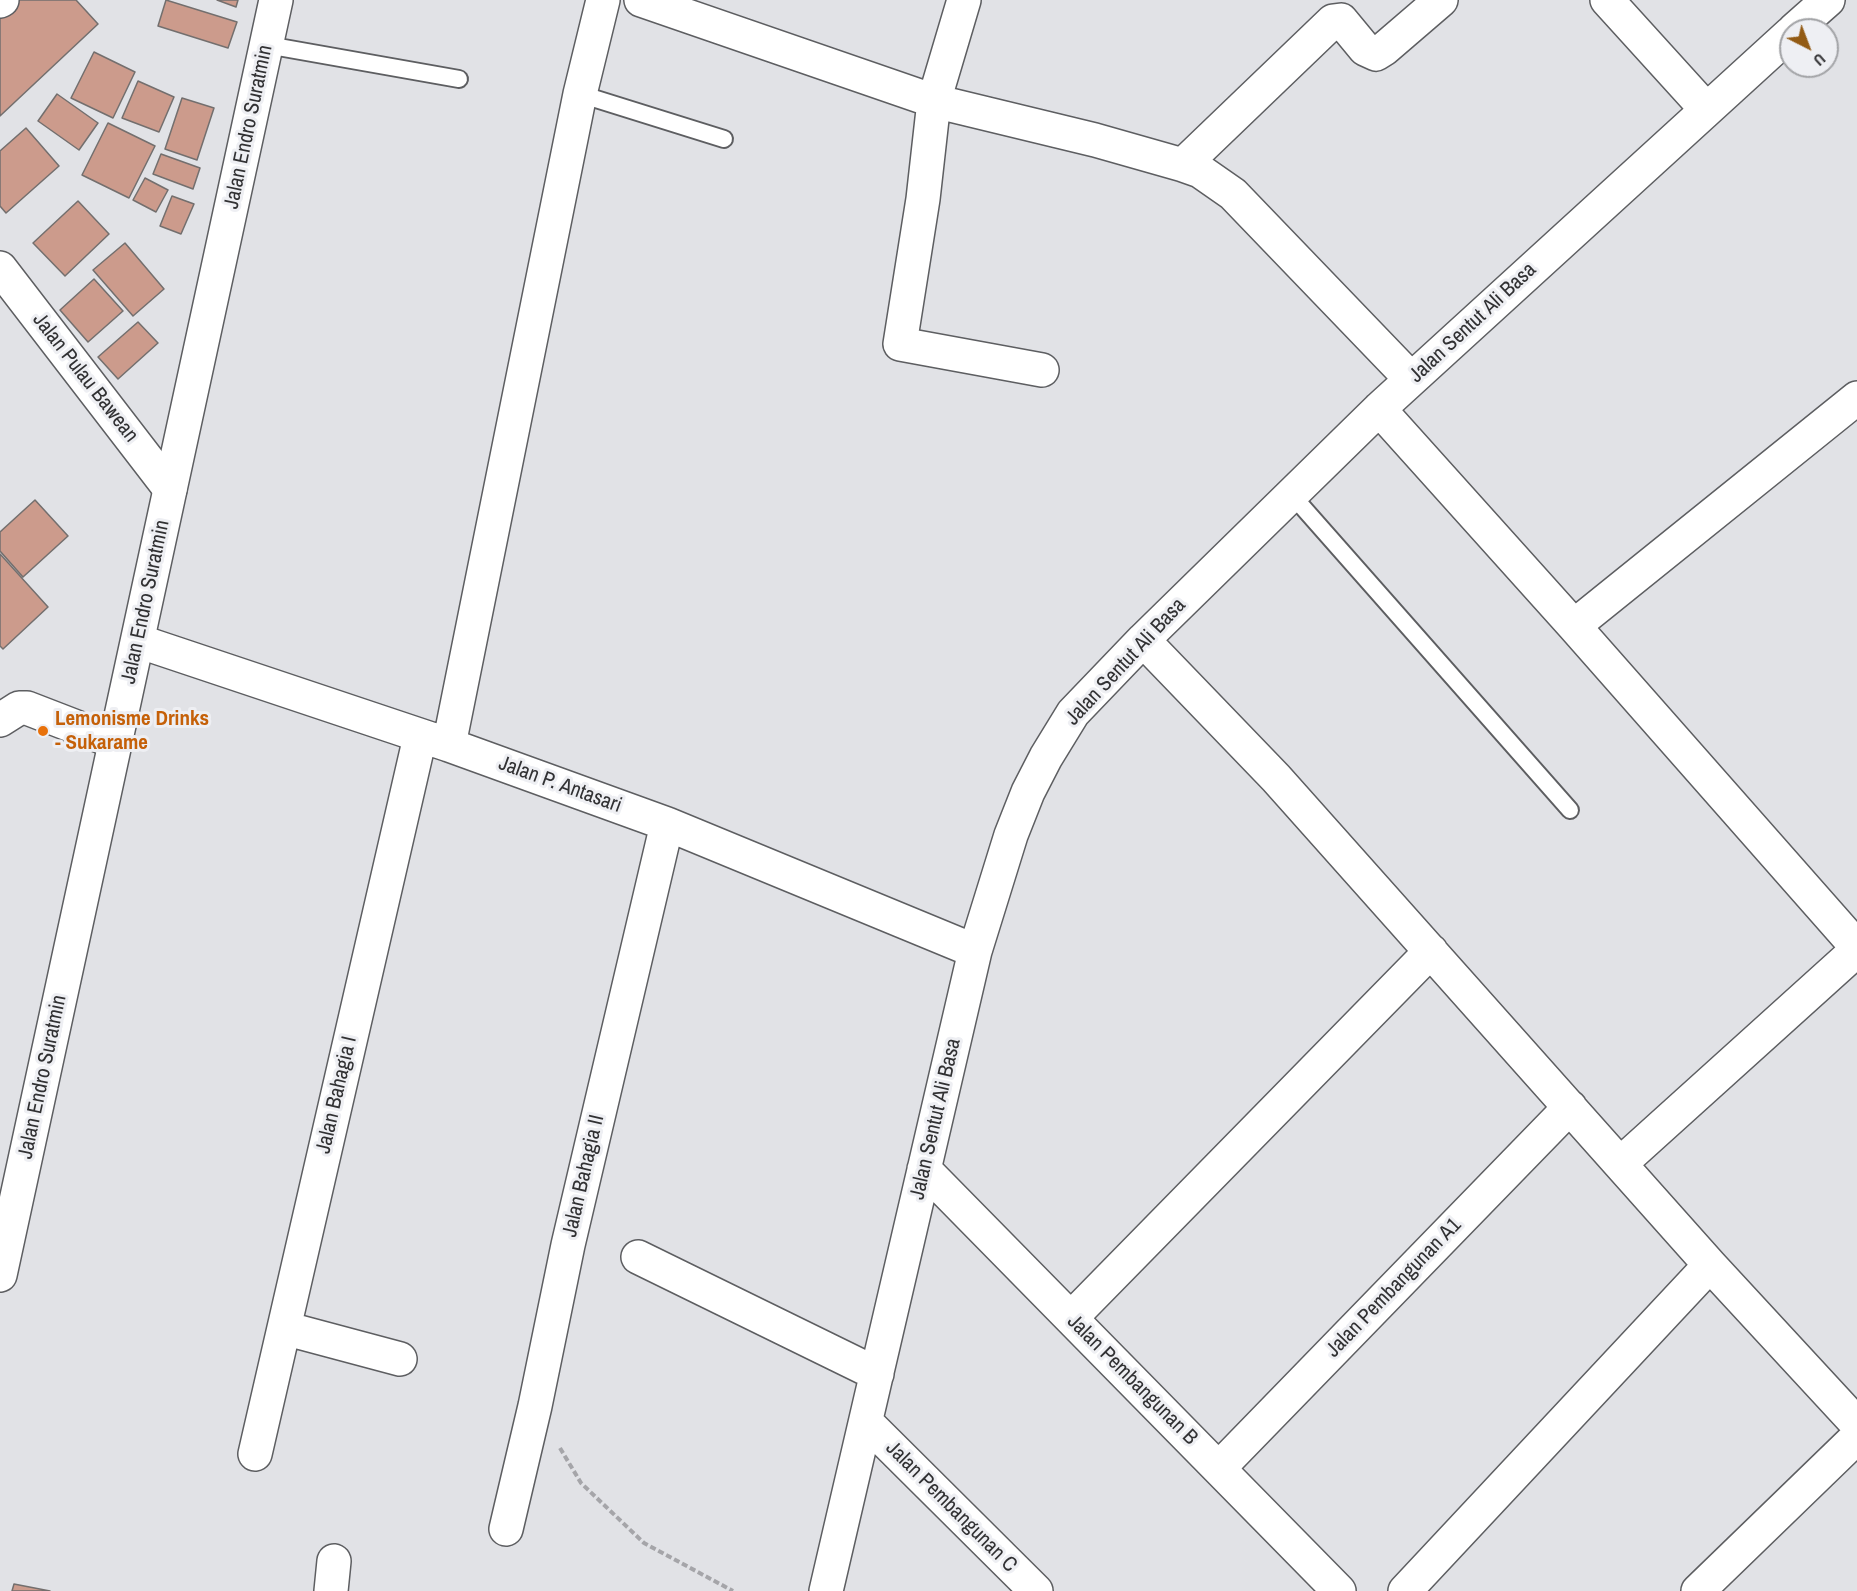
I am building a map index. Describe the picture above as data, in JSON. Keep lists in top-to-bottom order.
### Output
{
  "streets": {
    "street": [
      "Jalan Endro Suratmin",
      "Jalan Sentut Ali Basa",
      "Jalan Pulau Bawean",
      "Jalan P. Antasari",
      "Jalan Bahagia I",
      "Jalan Bahagia II",
      "Jalan Pembangunan A1",
      "Jalan Pembangunan B",
      "Jalan Pembangunan C"
    ]
  },
  "crossings": [
    ["Jalan Endro Suratmin", "Jalan Pulau Bawean"],
    ["Jalan Endro Suratmin", "Jalan P. Antasari"],
    ["Jalan Sentut Ali Basa", "Jalan P. Antasari"],
    ["Jalan Sentut Ali Basa", "Jalan Pembangunan B"],
    ["Jalan Sentut Ali Basa", "Jalan Pembangunan C"],
    ["Jalan P. Antasari", "Jalan Bahagia I"],
    ["Jalan P. Antasari", "Jalan Bahagia II"],
    ["Jalan Pembangunan A1", "Jalan Pembangunan B"]
  ],
  "places": ["Lemonisme Drinks - Sukarame"],
  "north": "bottom right"
}
